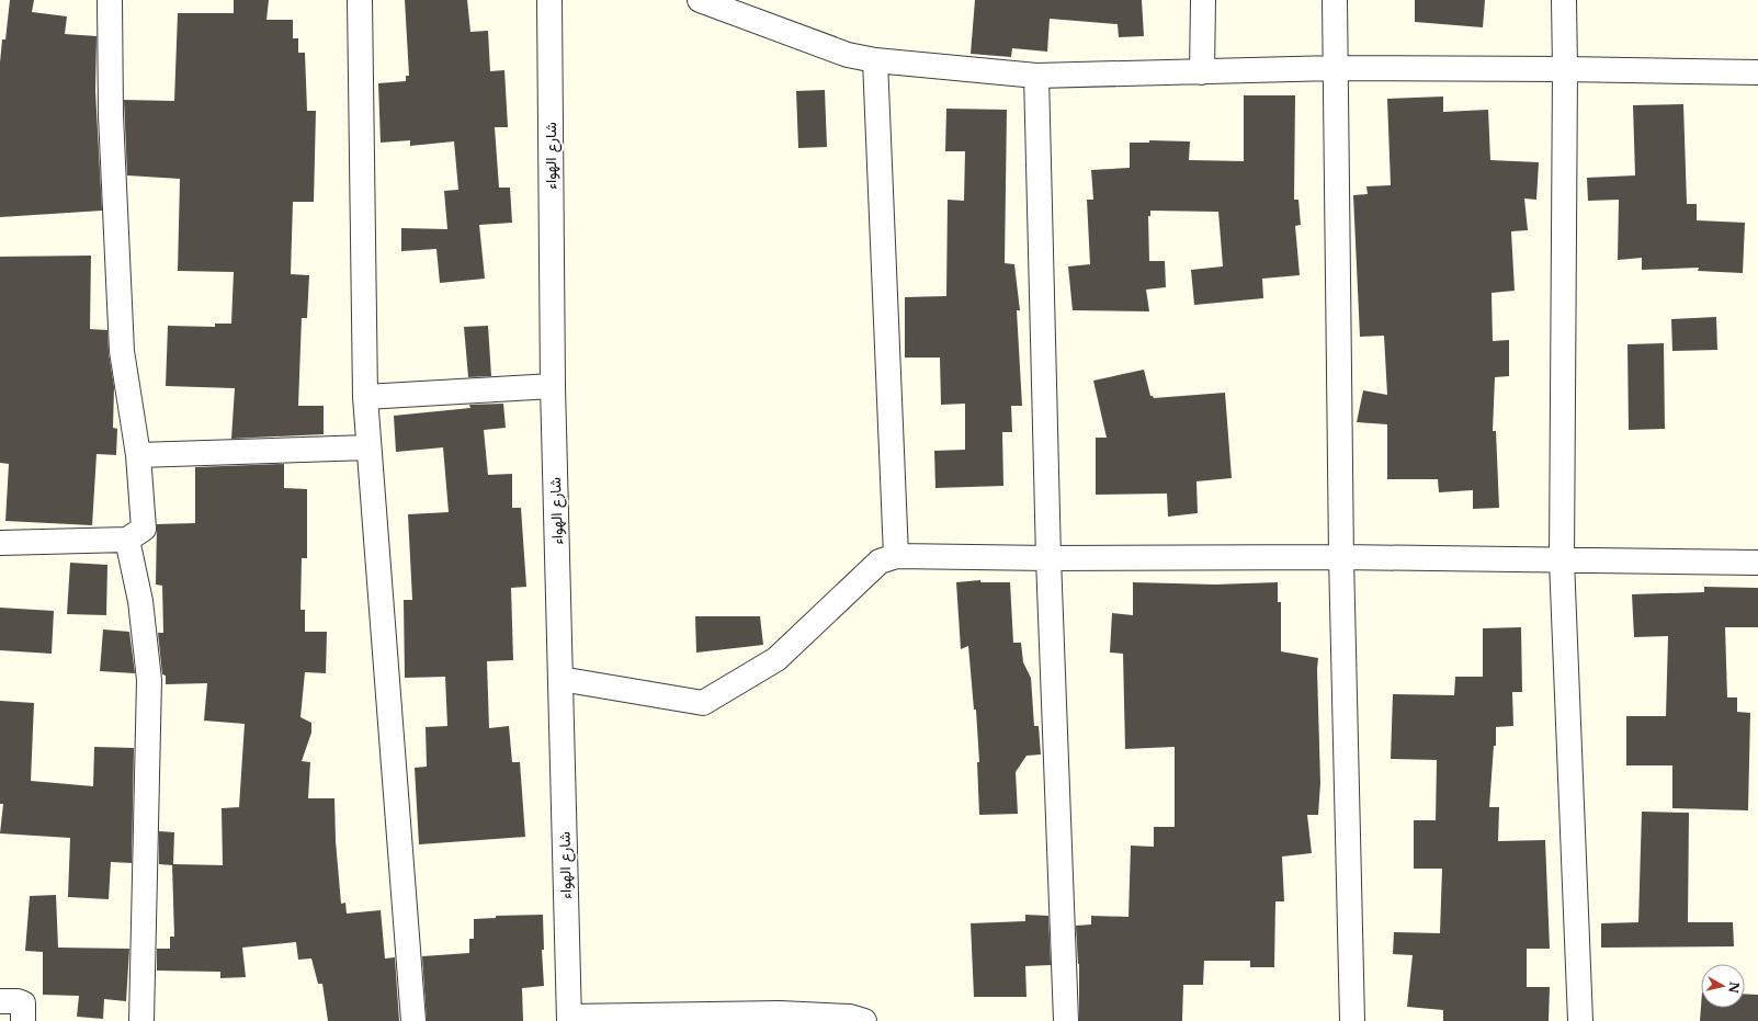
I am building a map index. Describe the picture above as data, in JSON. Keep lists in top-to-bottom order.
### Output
{
  "streets": {
    "street": ["شارع الهواء"]
  },
  "north": "right"
}
